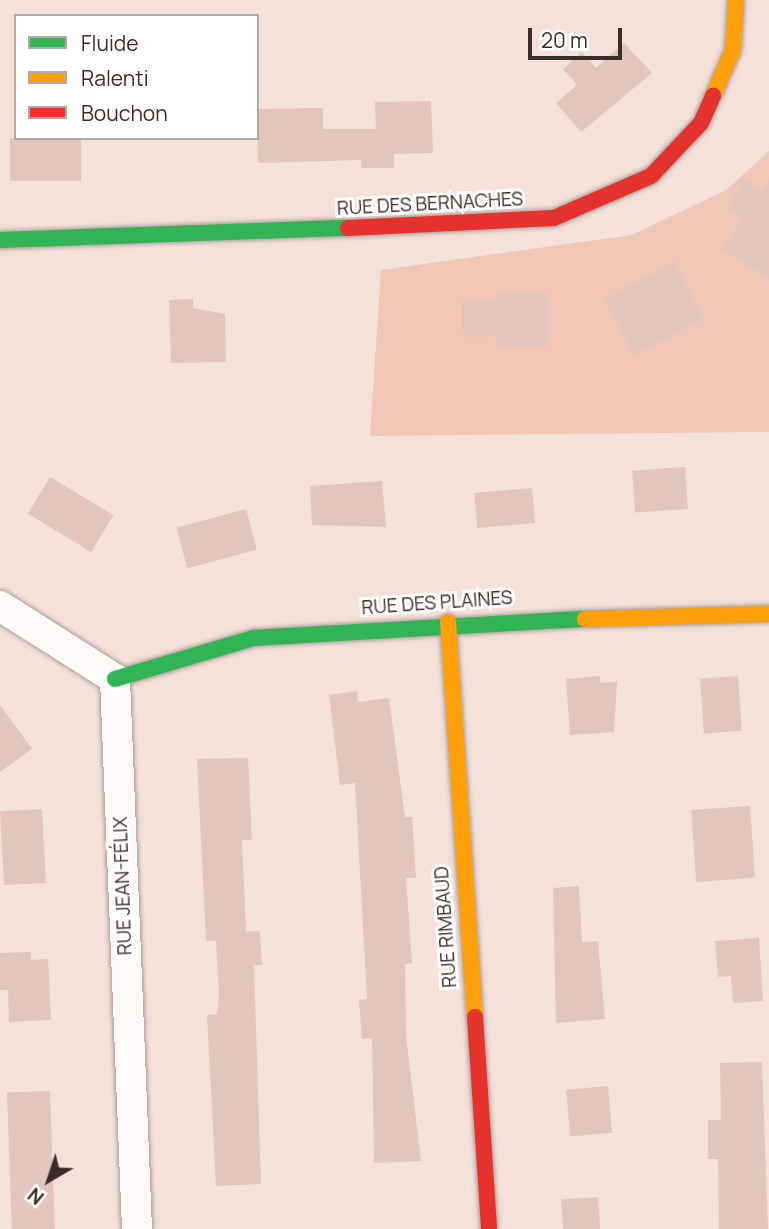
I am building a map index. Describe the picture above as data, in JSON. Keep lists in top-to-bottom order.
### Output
{
  "streets": {
    "street": [
      "RUE DES BERNACHES",
      "RUE DES PLAINES",
      "RUE JEAN-FÉLIX",
      "RUE RIMBAUD"
    ]
  },
  "crossings": [
    ["RUE DES PLAINES", "RUE JEAN-FÉLIX"],
    ["RUE DES PLAINES", "RUE RIMBAUD"]
  ],
  "legend": ["Fluide", "Ralenti", "Bouchon"],
  "scale_bar": "20 m",
  "north": "bottom left"
}
